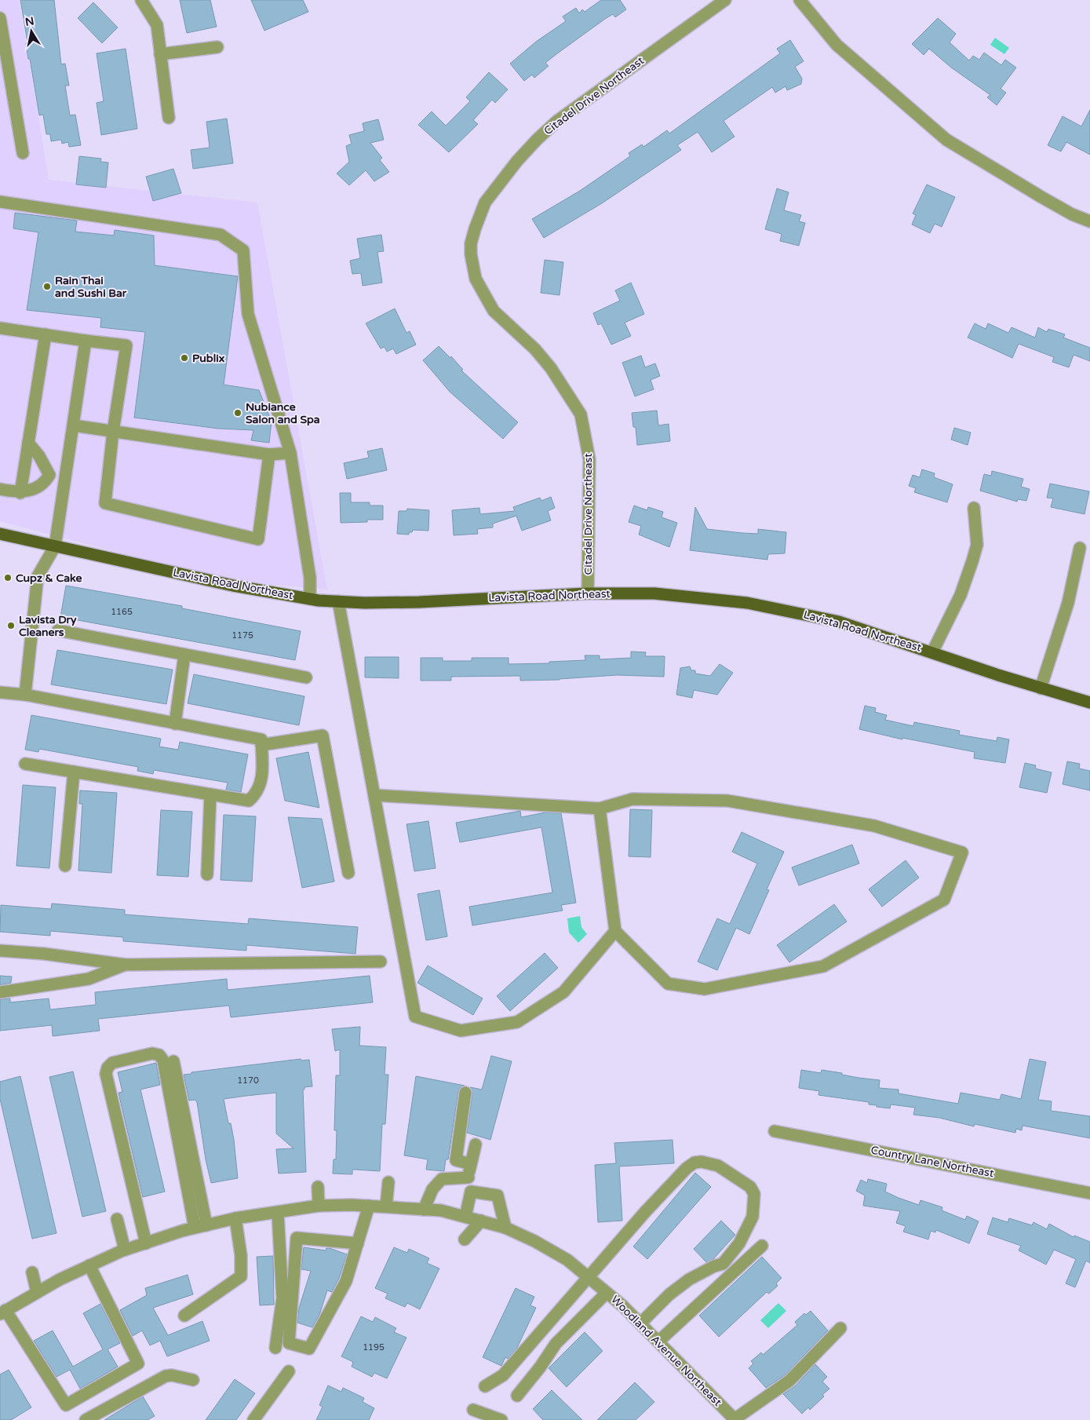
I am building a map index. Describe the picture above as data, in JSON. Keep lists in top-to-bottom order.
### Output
{
  "streets": {
    "main road": ["Lavista Road Northeast"],
    "street": ["Citadel Drive Northeast", "Country Lane Northeast", "Woodland Avenue Northeast"]
  },
  "crossings": [
    ["Citadel Drive Northeast", "Lavista Road Northeast"]
  ],
  "places": [
    "Rain Thai and Sushi Bar",
    "Publix",
    "Nubiance Salon and Spa",
    "Cupz & Cake",
    "Lavista Dry Cleaners"
  ],
  "house_numbers": [
    "1165",
    "1175",
    "1170",
    "1195"
  ],
  "north": "top"
}
